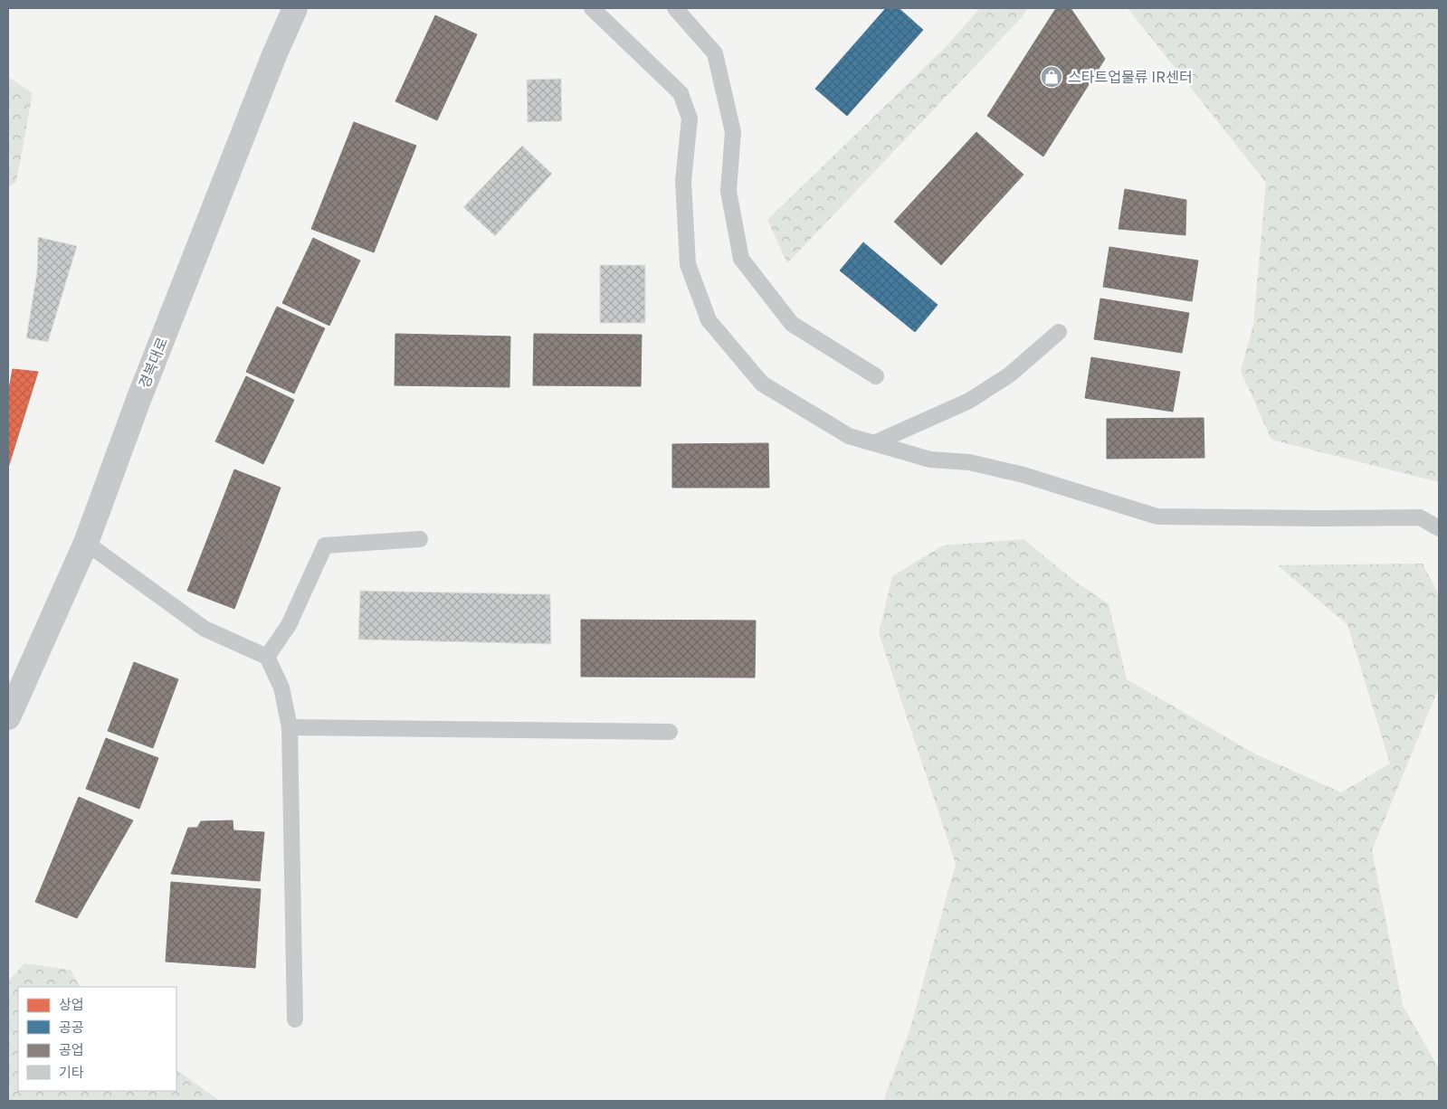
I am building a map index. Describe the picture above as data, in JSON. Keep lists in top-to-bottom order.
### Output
{
  "streets": {
    "street": ["경복대로"]
  },
  "places": {
    "shop": ["스타트업물류 IR센터"]
  },
  "legend": [
    "상업",
    "공공",
    "공업",
    "기타"
  ]
}
